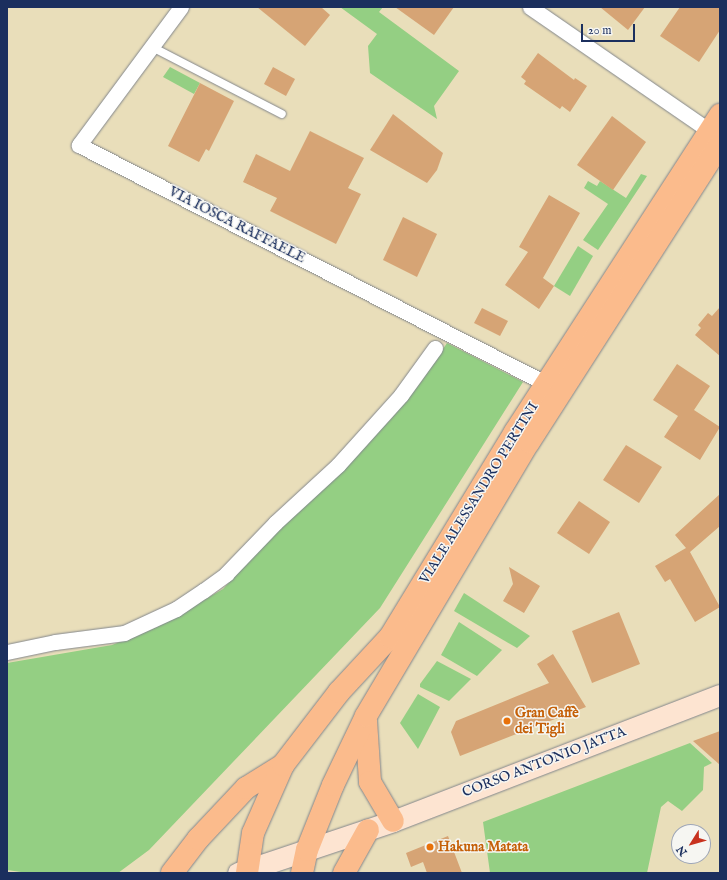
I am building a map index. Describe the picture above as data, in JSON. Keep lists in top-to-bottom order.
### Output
{
  "streets": {
    "main road": ["VIALE ALESSANDRO PERTINI", "CORSO ANTONIO JATTA"],
    "street": ["VIA IOSCA RAFFAELE"]
  },
  "crossings": [
    ["VIA IOSCA RAFFAELE", "VIALE ALESSANDRO PERTINI"],
    ["VIALE ALESSANDRO PERTINI", "CORSO ANTONIO JATTA"]
  ],
  "places": ["Gran Caffè dei Tigli", "Hakuna Matata"],
  "scale_bar": "20 m",
  "north": "bottom left"
}
